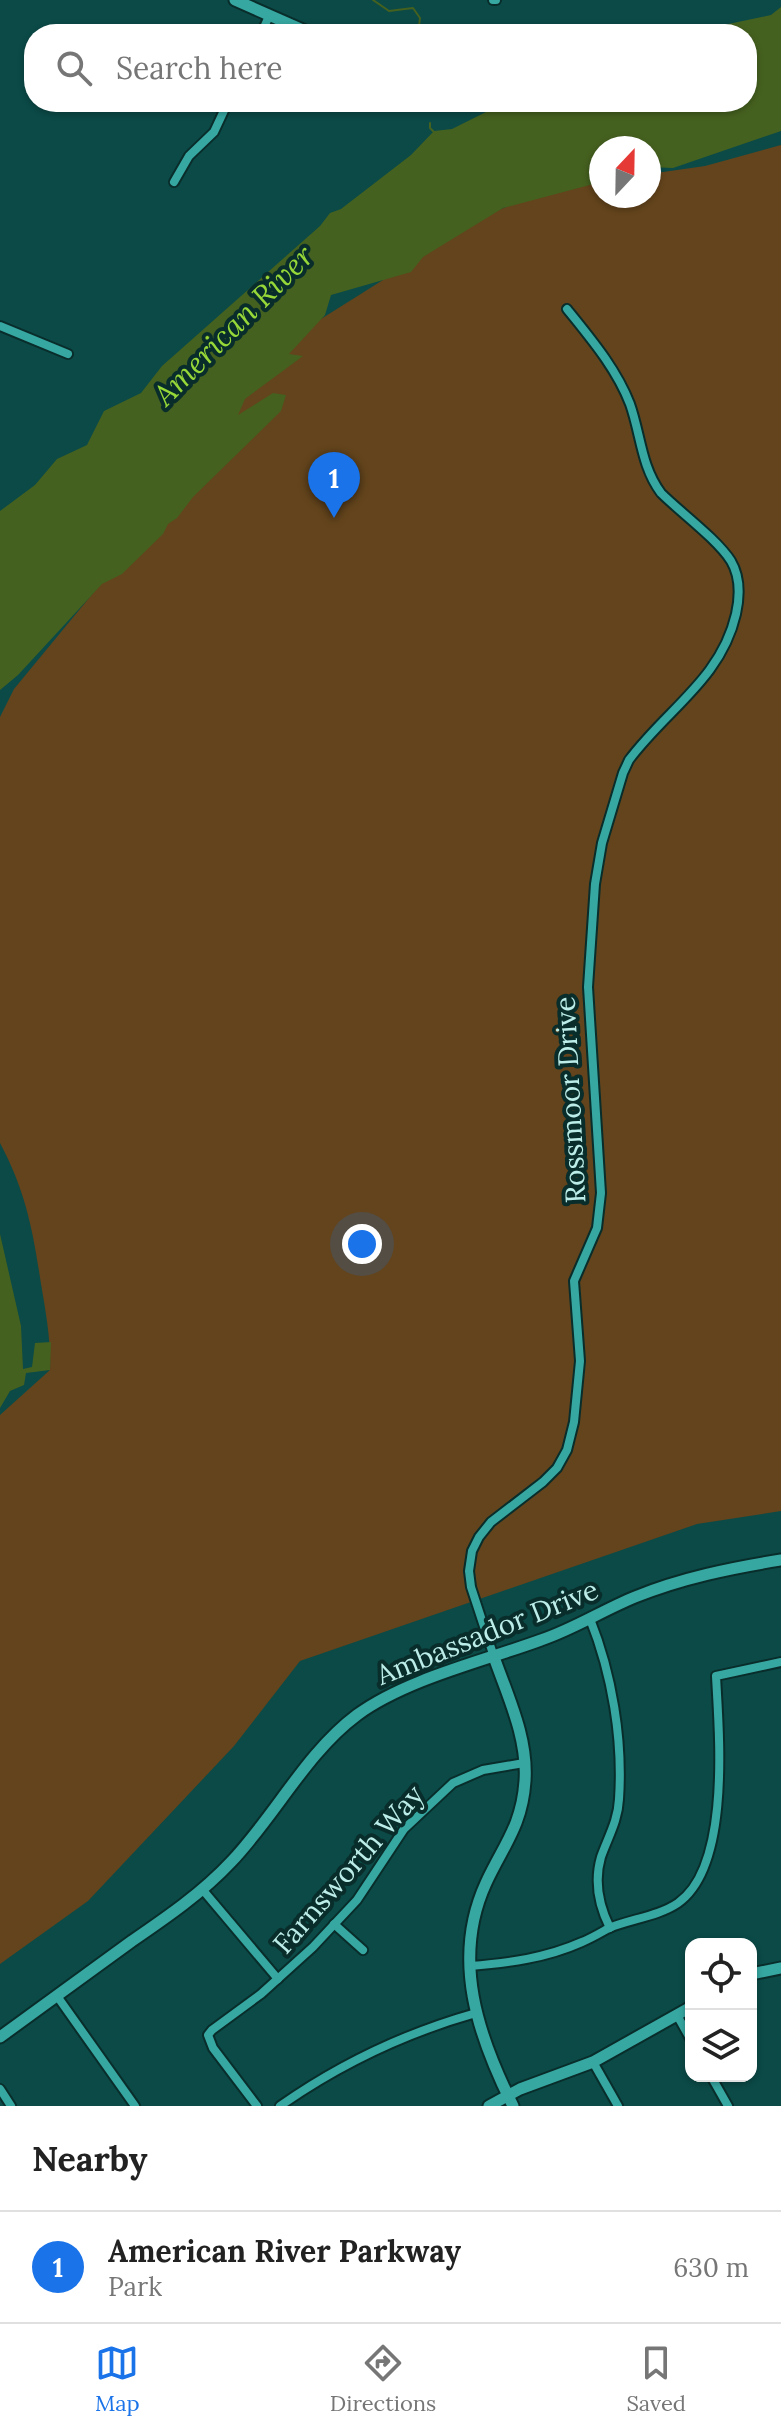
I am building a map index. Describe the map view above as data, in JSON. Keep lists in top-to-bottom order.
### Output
{
  "streets": {
    "street": ["Rossmoor Drive", "Ambassador Drive", "Farnsworth Way"]
  },
  "crossings": [
    ["Rossmoor Drive", "Ambassador Drive"],
    ["Rossmoor Drive", "Farnsworth Way"]
  ],
  "water": ["American River"],
  "north": "top",
  "page": {
    "search": "Search here",
    "pins": "1",
    "heading": "Nearby",
    "list": [
      {
        "mark": "1",
        "name": "American River Parkway",
        "note": "Park",
        "value": "630 m"
      }
    ],
    "nav": ["Map", "Directions", "Saved"]
  }
}
